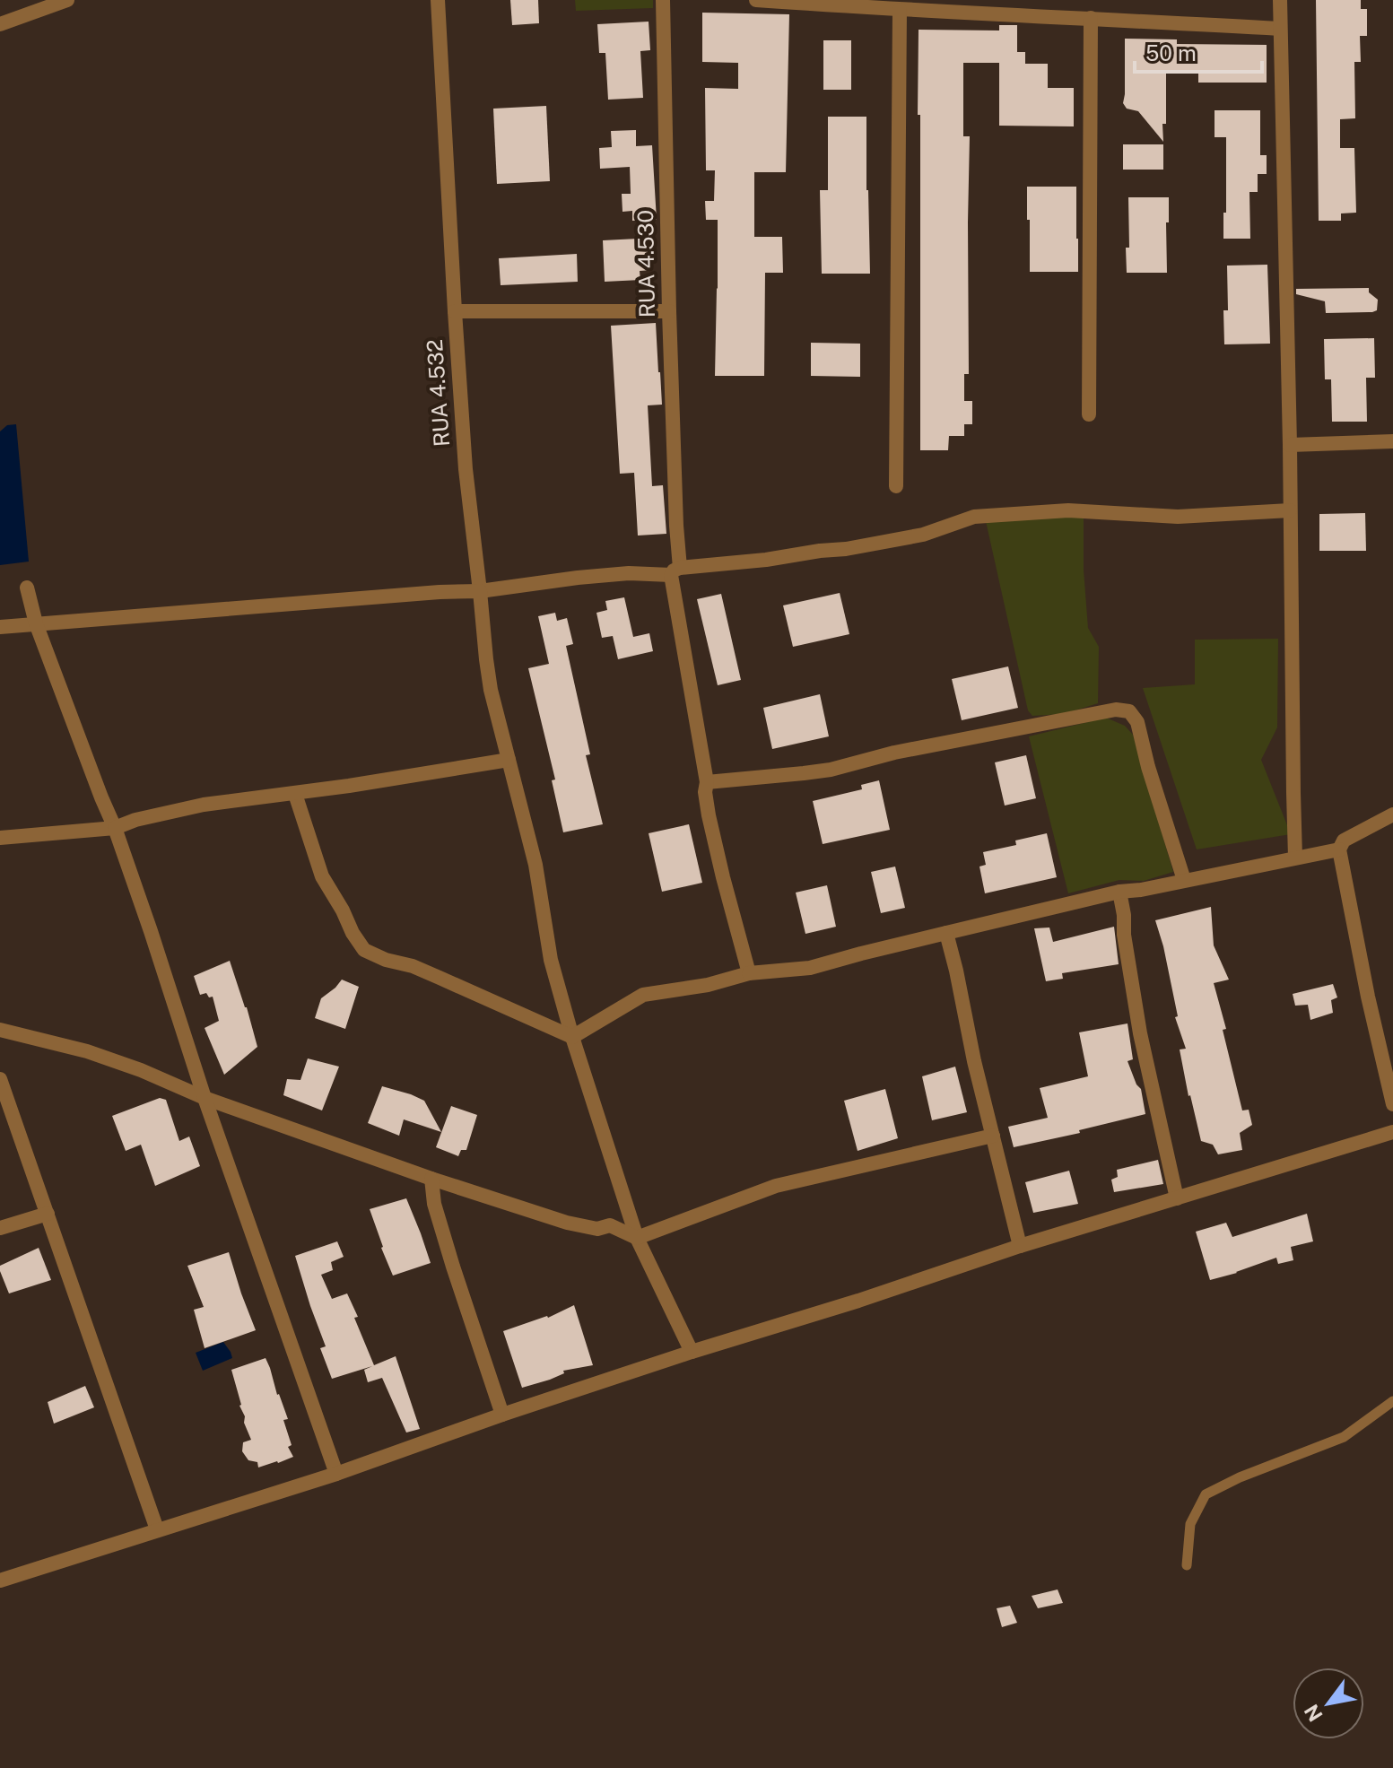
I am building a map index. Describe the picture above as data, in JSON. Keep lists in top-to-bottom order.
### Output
{
  "streets": {
    "street": ["RUA 4.530", "RUA 4.532"]
  },
  "scale_bar": "50 m",
  "north": "bottom left"
}
